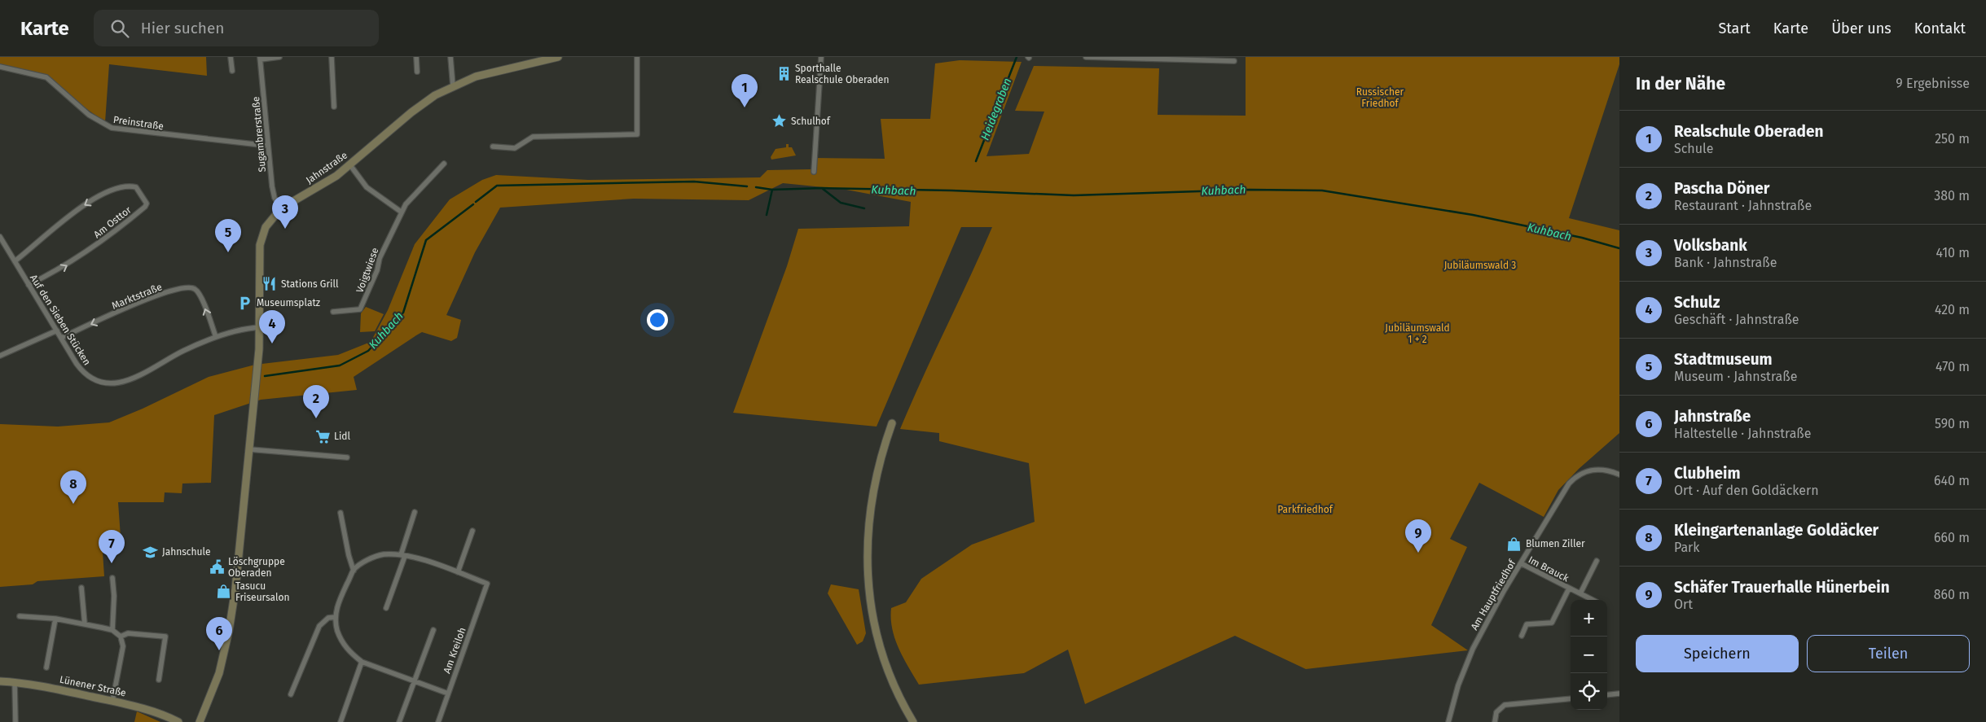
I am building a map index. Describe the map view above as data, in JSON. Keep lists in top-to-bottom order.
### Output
{
  "streets": {
    "main road": ["Jahnstraße", "Lünener Straße"],
    "street": [
      "Preinstraße",
      "Sugambrerstraße",
      "Am Osttor",
      "Voigtwiese",
      "Marktstraße",
      "Auf den Sieben Stücken",
      "Im Brauck",
      "Am Hauptfriedhof",
      "Am Kreiloh"
    ]
  },
  "crossings": [
    ["Preinstraße", "Sugambrerstraße"],
    ["Sugambrerstraße", "Jahnstraße"],
    ["Jahnstraße", "Auf den Sieben Stücken"],
    ["Am Osttor", "Auf den Sieben Stücken"],
    ["Marktstraße", "Auf den Sieben Stücken"],
    ["Im Brauck", "Am Hauptfriedhof"]
  ],
  "water": ["Heidegraben", "Kuhbach"],
  "parks": [
    "Russischer Friedhof",
    "Jubiläumswald 3",
    "Jubiläumswald 1 + 2",
    "Parkfriedhof"
  ],
  "places": {
    "building": ["Sporthalle Realschule Oberaden"],
    "place": ["Schulhof"],
    "restaurant": ["Stations Grill"],
    "parking": ["Museumsplatz"],
    "supermarket": ["Lidl"],
    "shop": ["Blumen Ziller", "Tasucu Friseursalon"],
    "school or university": ["Jahnschule"],
    "public building": ["Löschgruppe Oberaden"]
  },
  "page": {
    "header": "Karte",
    "search": "Hier suchen",
    "nav": [
      "Start",
      "Karte",
      "Über uns",
      "Kontakt"
    ],
    "heading": ["In der Nähe", "9 Ergebnisse"],
    "pins": [
      "1",
      "3",
      "5",
      "4",
      "2",
      "8",
      "9",
      "7",
      "6"
    ],
    "list": [
      {
        "mark": "1",
        "name": "Realschule Oberaden",
        "note": "Schule",
        "value": "250 m"
      },
      {
        "mark": "2",
        "name": "Pascha Döner",
        "note": "Restaurant · Jahnstraße",
        "value": "380 m"
      },
      {
        "mark": "3",
        "name": "Volksbank",
        "note": "Bank · Jahnstraße",
        "value": "410 m"
      },
      {
        "mark": "4",
        "name": "Schulz",
        "note": "Geschäft · Jahnstraße",
        "value": "420 m"
      },
      {
        "mark": "5",
        "name": "Stadtmuseum",
        "note": "Museum · Jahnstraße",
        "value": "470 m"
      },
      {
        "mark": "6",
        "name": "Jahnstraße",
        "note": "Haltestelle · Jahnstraße",
        "value": "590 m"
      },
      {
        "mark": "7",
        "name": "Clubheim",
        "note": "Ort · Auf den Goldäckern",
        "value": "640 m"
      },
      {
        "mark": "8",
        "name": "Kleingartenanlage Goldäcker",
        "note": "Park",
        "value": "660 m"
      },
      {
        "mark": "9",
        "name": "Schäfer Trauerhalle Hünerbein",
        "note": "Ort",
        "value": "860 m"
      }
    ],
    "map_buttons": ["+", "−"],
    "buttons": ["Speichern", "Teilen"]
  }
}
